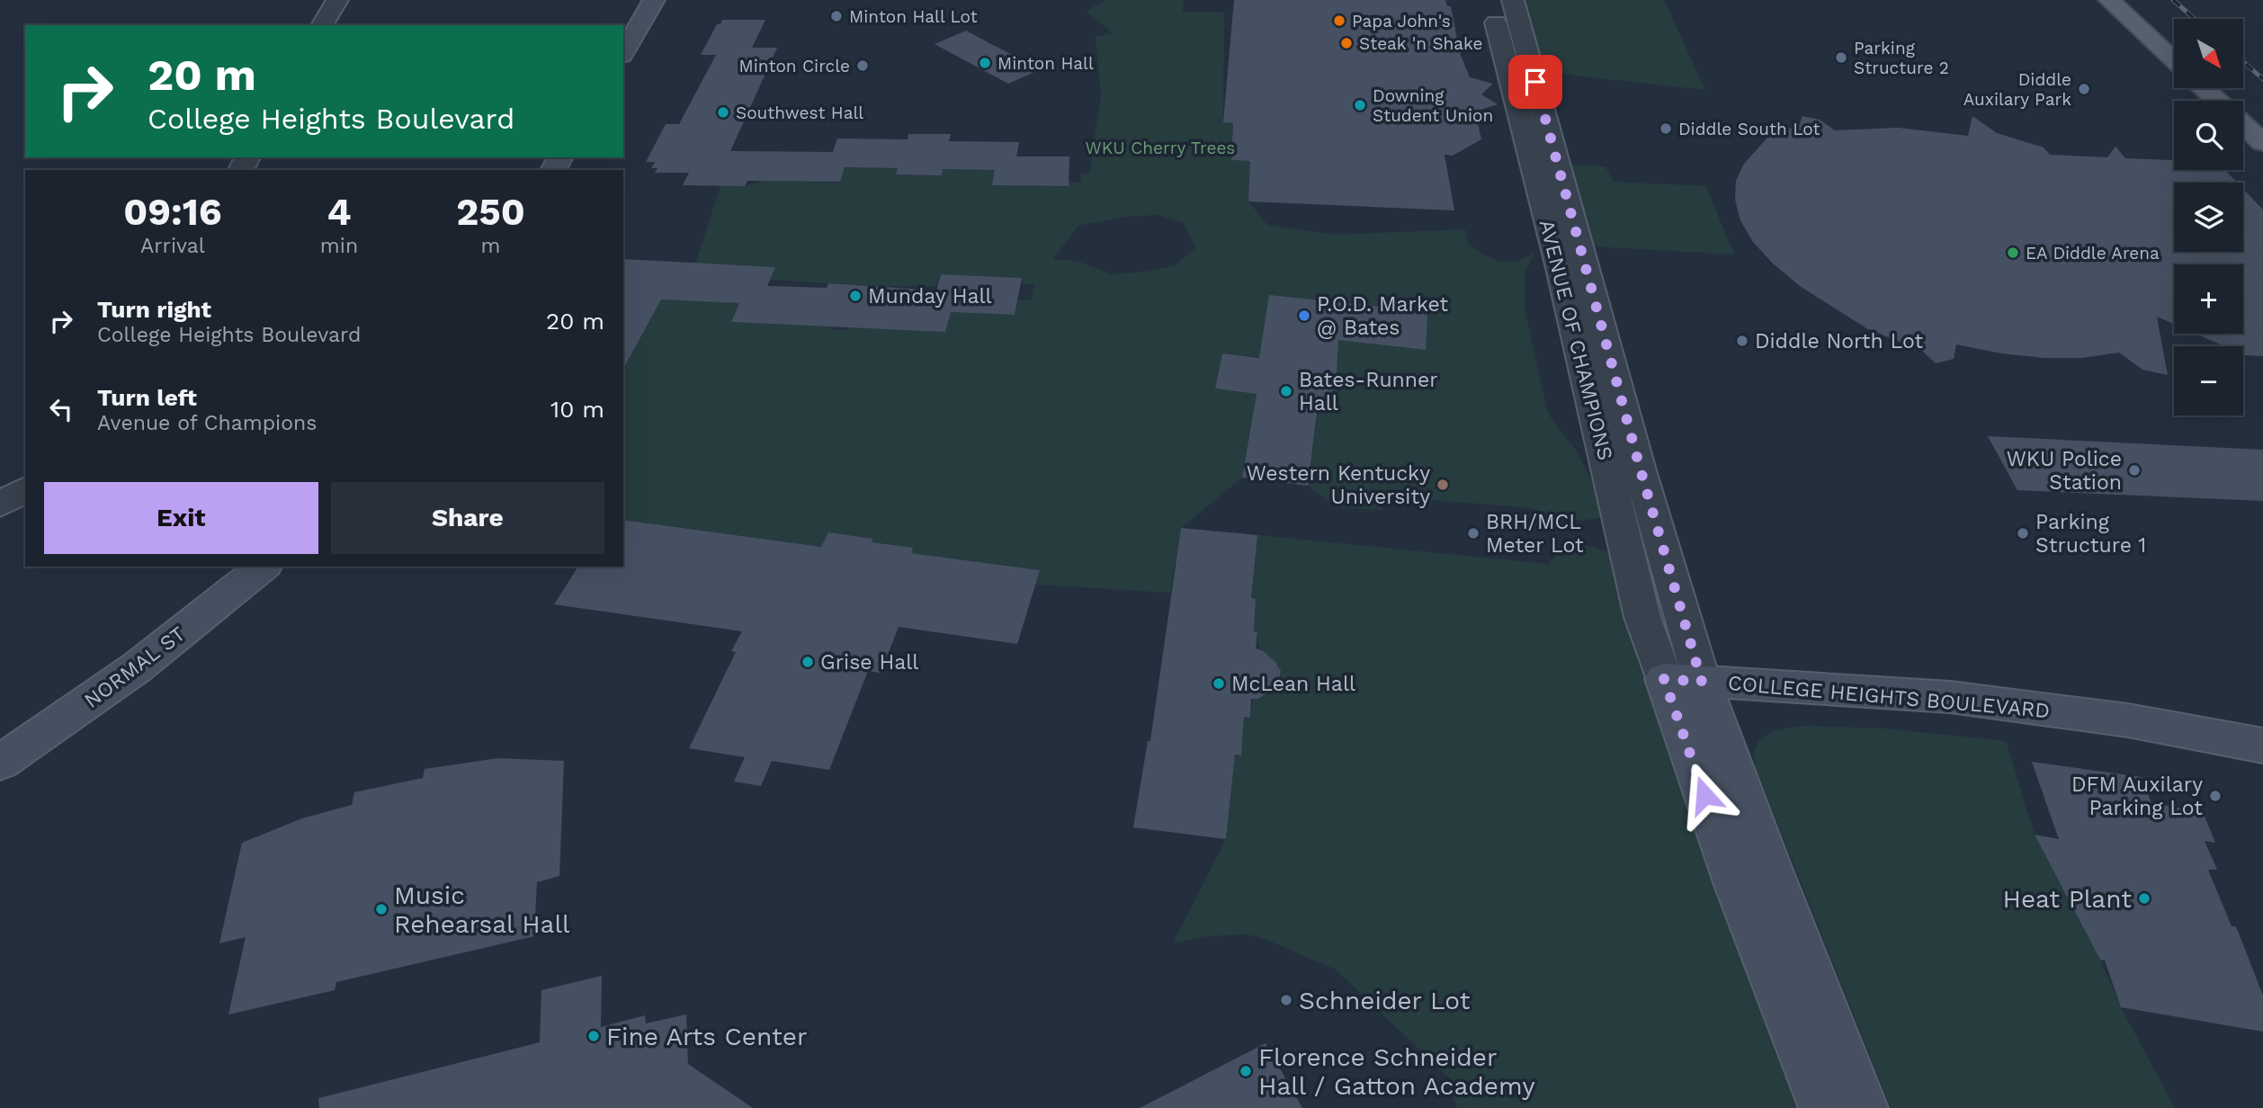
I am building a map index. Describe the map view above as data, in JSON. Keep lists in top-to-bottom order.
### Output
{
  "streets": {
    "street": ["AVENUE OF CHAMPIONS", "NORMAL ST", "COLLEGE HEIGHTS BOULEVARD"]
  },
  "crossings": [
    ["AVENUE OF CHAMPIONS", "COLLEGE HEIGHTS BOULEVARD"]
  ],
  "parks": ["WKU Cherry Trees"],
  "places": [
    "Minton Hall Lot",
    "Papa John's",
    "Steak 'n Shake",
    "Parking Structure 2",
    "Minton Hall",
    "Minton Circle",
    "Diddle Auxilary Park",
    "Downing Student Union",
    "Southwest Hall",
    "Diddle South Lot",
    "EA Diddle Arena",
    "Munday Hall",
    "P.O.D. Market @ Bates",
    "Diddle North Lot",
    "Bates-Runner Hall",
    "WKU Police Station",
    "Western Kentucky University",
    "BRH/MCL Meter Lot",
    "Parking Structure 1",
    "Grise Hall",
    "McLean Hall",
    "DFM Auxilary Parking Lot",
    "Heat Plant",
    "Music Rehearsal Hall",
    "Schneider Lot",
    "Fine Arts Center",
    "Florence Schneider Hall / Gatton Academy"
  ],
  "north": "bottom right",
  "page": {
    "map_buttons": ["+", "−"],
    "turn": ["20 m", "College Heights Boulevard"],
    "eta": [
      "09:16",
      "Arrival",
      "4",
      "min",
      "250",
      "m"
    ],
    "list": [
      {
        "name": "Turn right",
        "note": "College Heights Boulevard",
        "value": "20 m"
      },
      {
        "name": "Turn left",
        "note": "Avenue of Champions",
        "value": "10 m"
      }
    ],
    "buttons": ["Exit", "Share"]
  }
}
